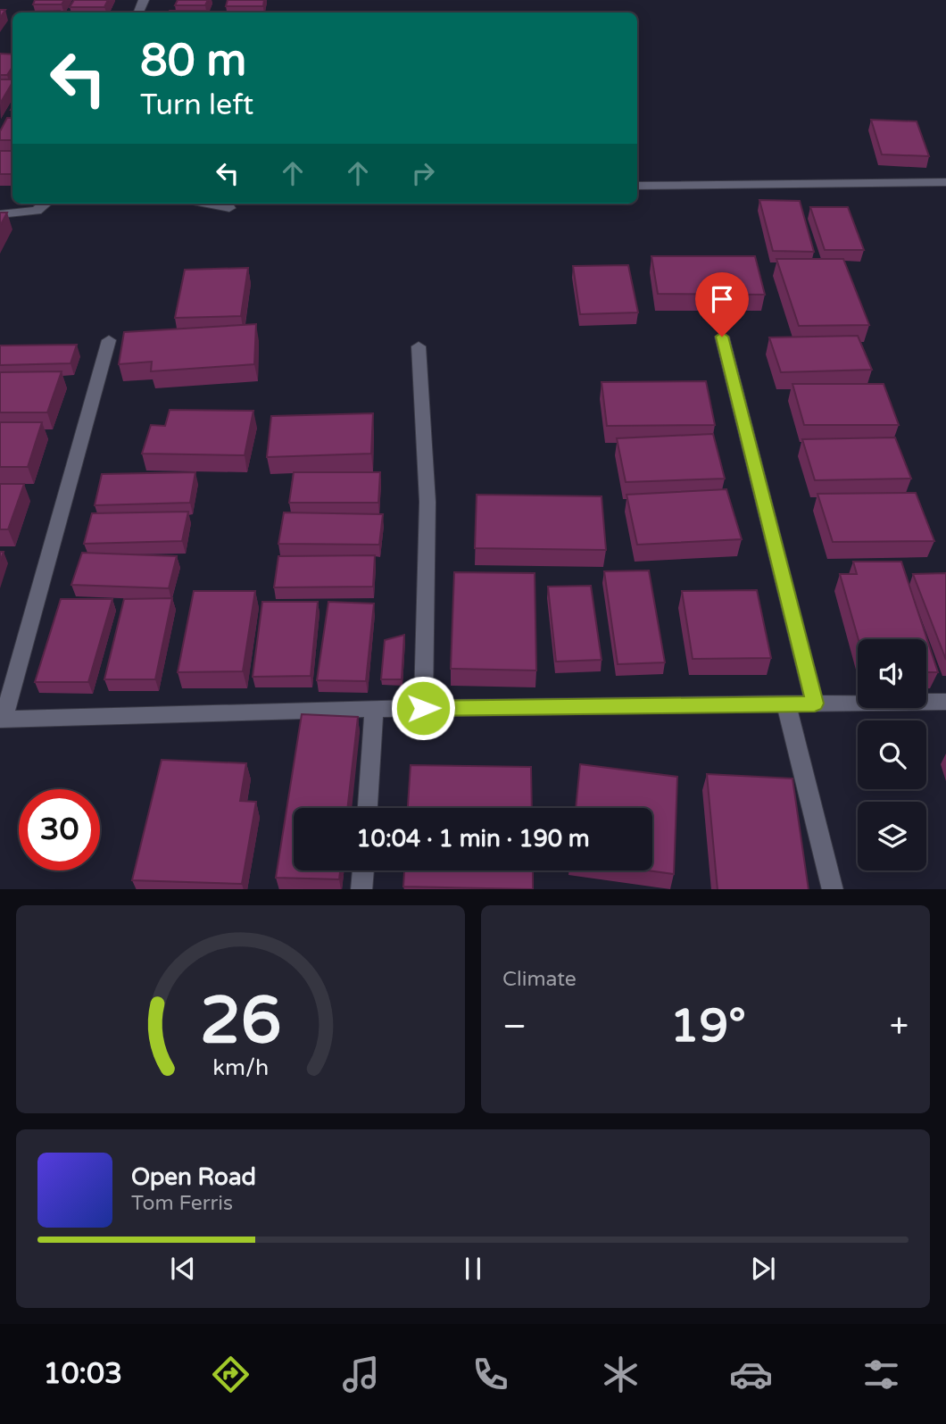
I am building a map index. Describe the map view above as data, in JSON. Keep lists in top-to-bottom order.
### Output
{
  "page": {
    "turn": ["80 m", "Turn left"],
    "limit": "30",
    "trip": "10:04 · 1 min · 190 m",
    "tile": "Climate",
    "heat": ["−", "19°", "+"],
    "song": ["Open Road", "Tom Ferris"],
    "tabs": "10:03",
    "gauge": ["26", "km/h"]
  }
}
